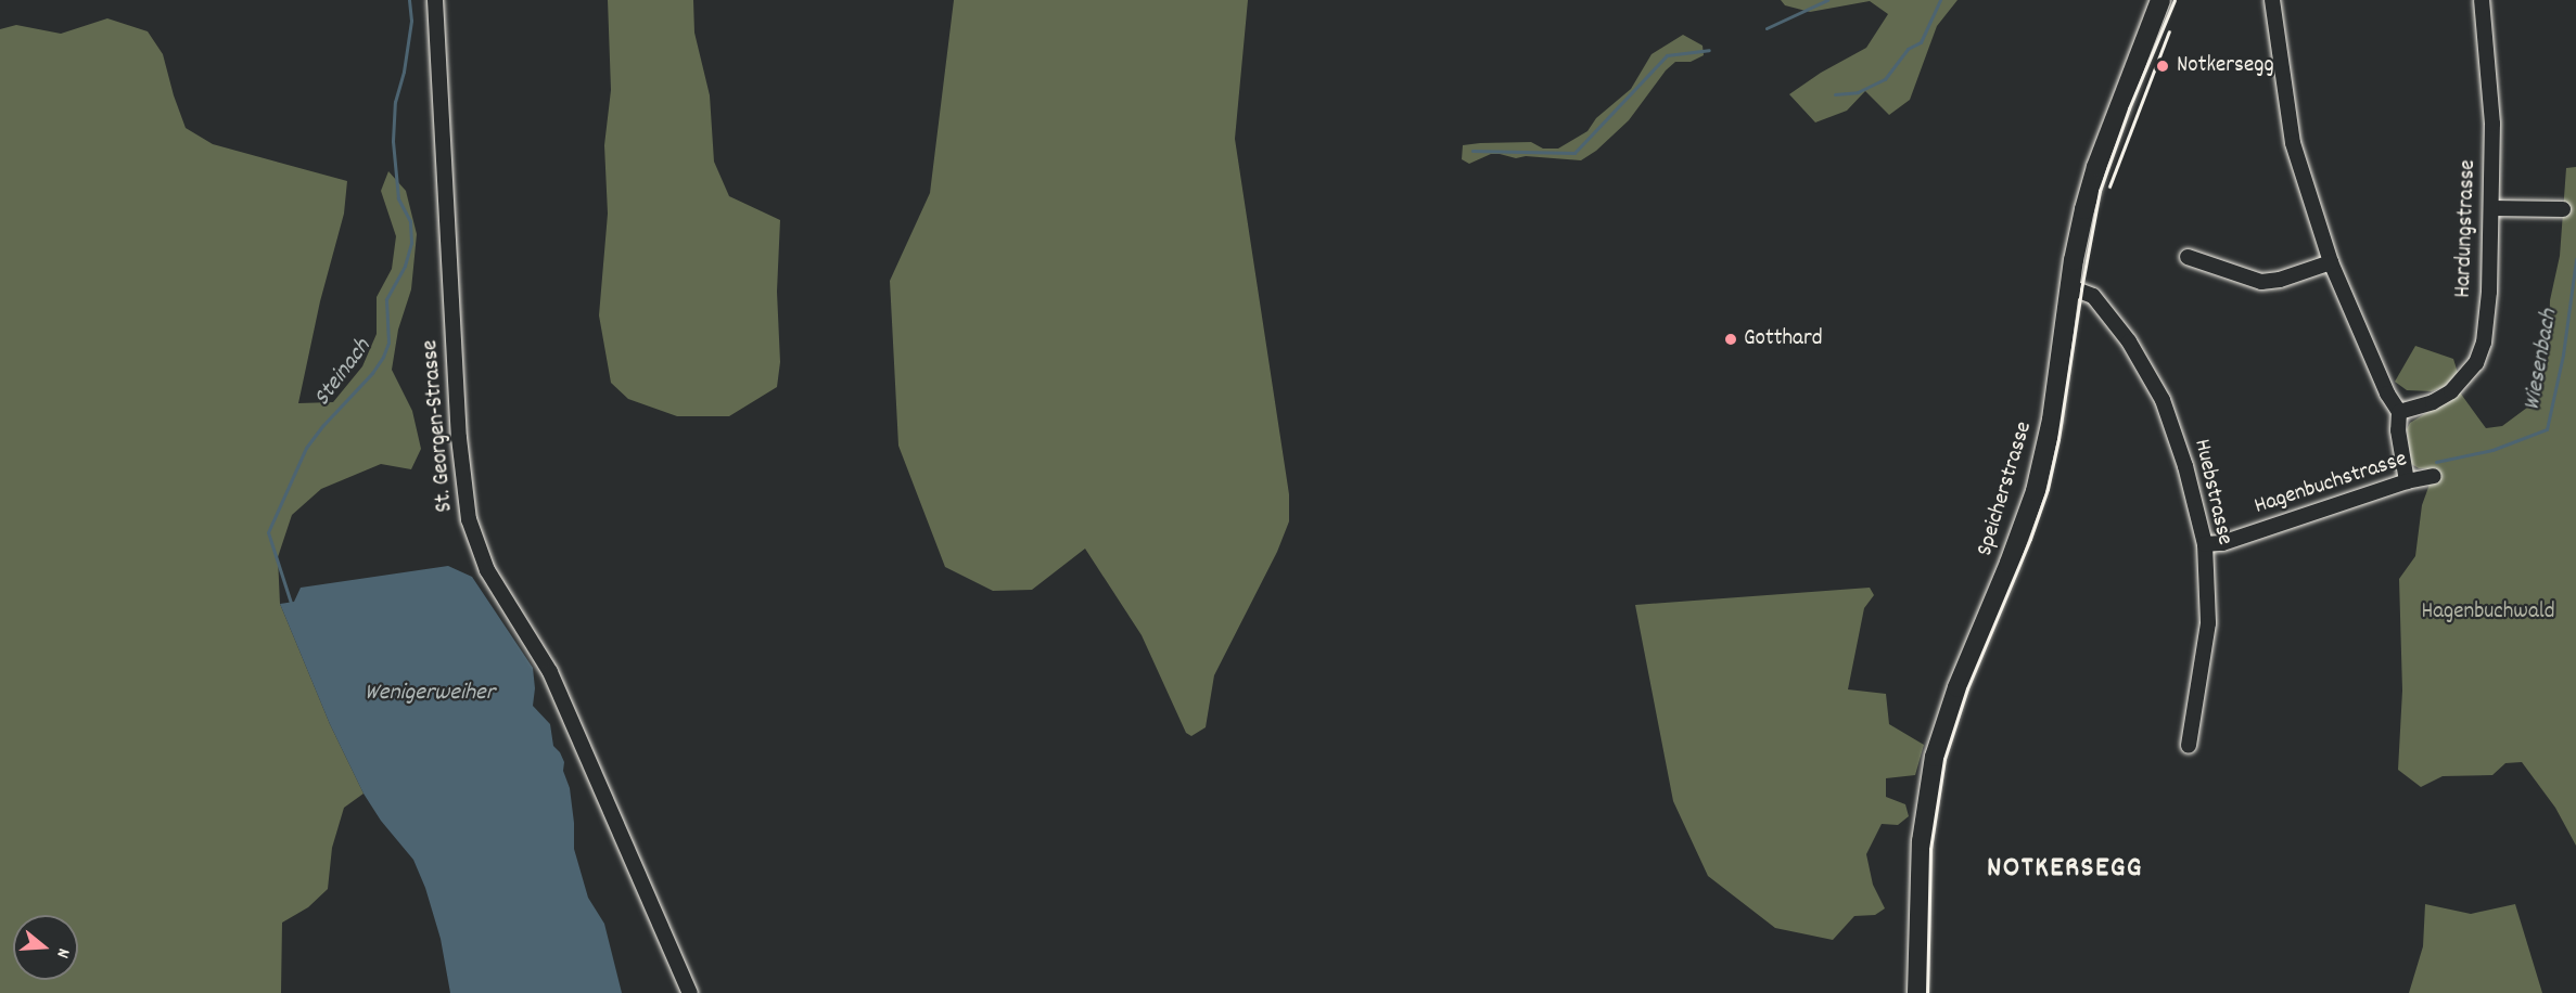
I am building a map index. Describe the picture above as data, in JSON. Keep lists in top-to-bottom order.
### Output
{
  "streets": {
    "main road": ["Speicherstrasse"],
    "street": [
      "Hardungstrasse",
      "St. Georgen-Strasse",
      "Hagenbuchstrasse",
      "Huebstrasse"
    ]
  },
  "crossings": [
    ["Hagenbuchstrasse", "Huebstrasse"],
    ["Speicherstrasse", "Huebstrasse"]
  ],
  "districts": ["NOTKERSEGG"],
  "water": ["Wiesenbach", "Steinach", "Wenigerweiher"],
  "parks": ["Hagenbuchwald"],
  "places": ["Notkersegg", "Gotthard"],
  "north": "right"
}
